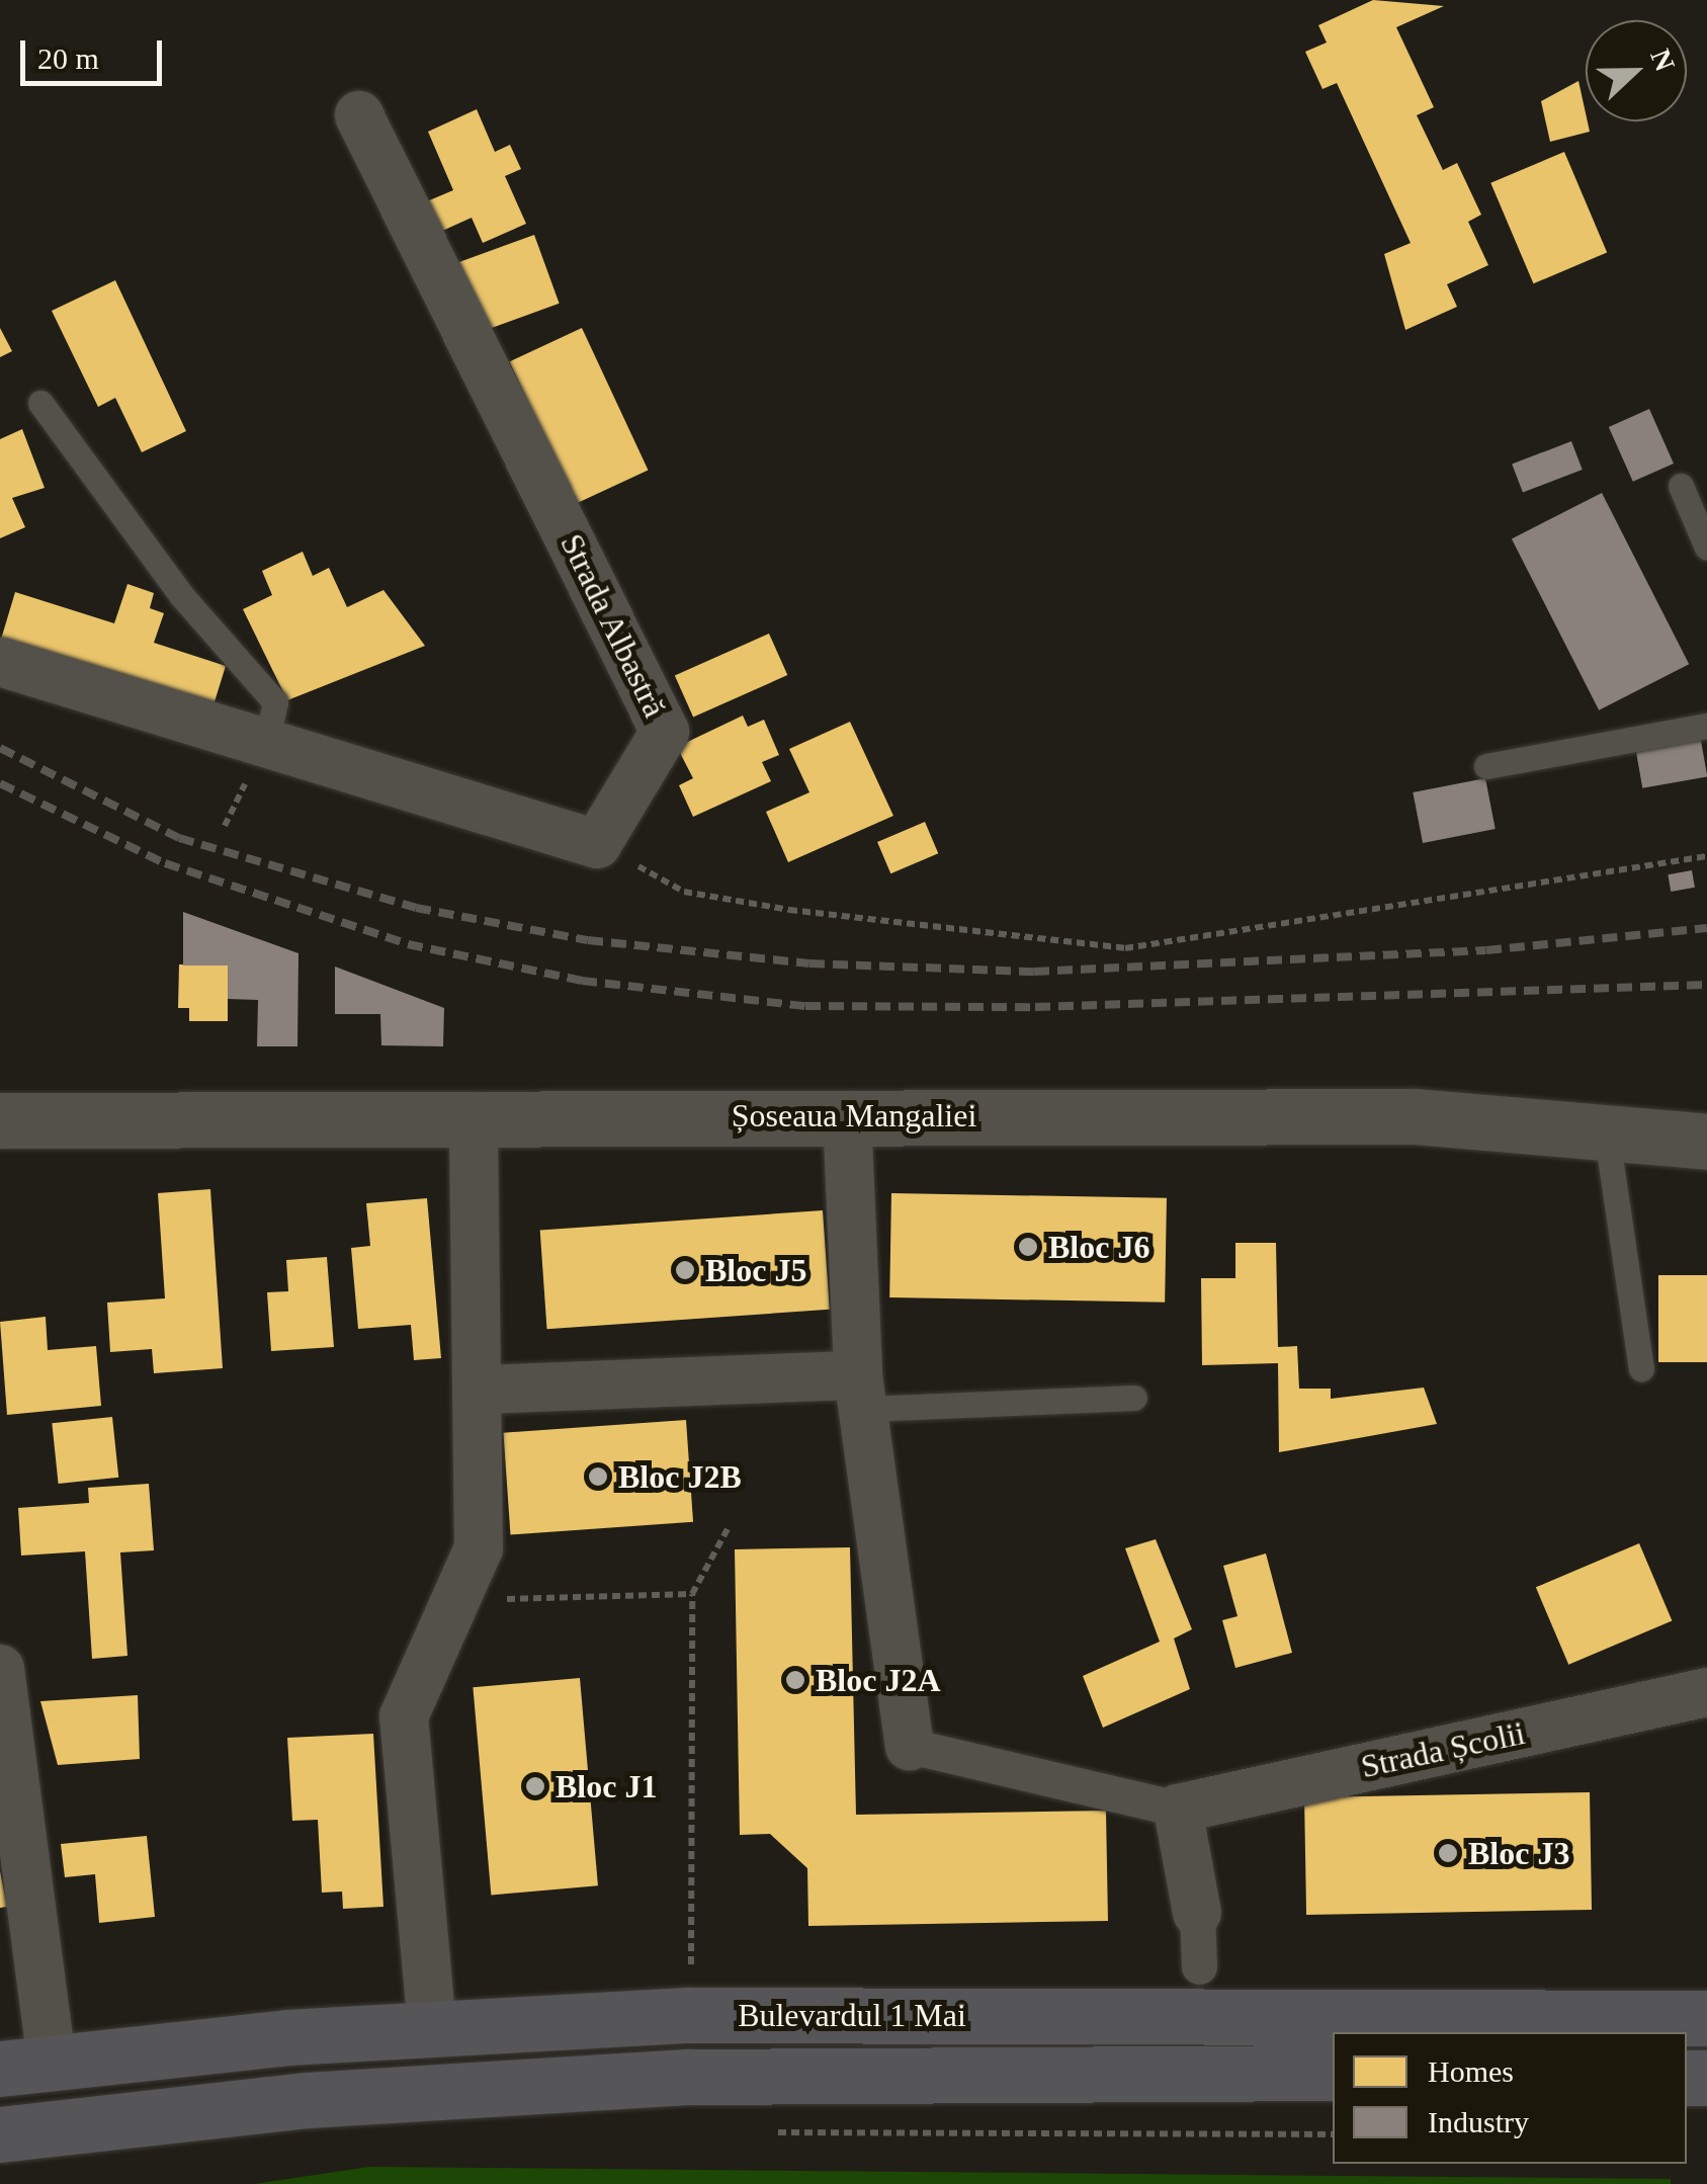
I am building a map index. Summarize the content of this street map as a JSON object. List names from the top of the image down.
{
  "streets": {
    "main road": ["Bulevardul 1 Mai"],
    "street": ["Strada Albastră", "Șoseaua Mangaliei", "Strada Școlii"]
  },
  "places": [
    "Bloc J6",
    "Bloc J5",
    "Bloc J2B",
    "Bloc J2A",
    "Bloc J1",
    "Bloc J3"
  ],
  "legend": ["Homes", "Industry"],
  "scale_bar": "20 m",
  "north": "right"
}
